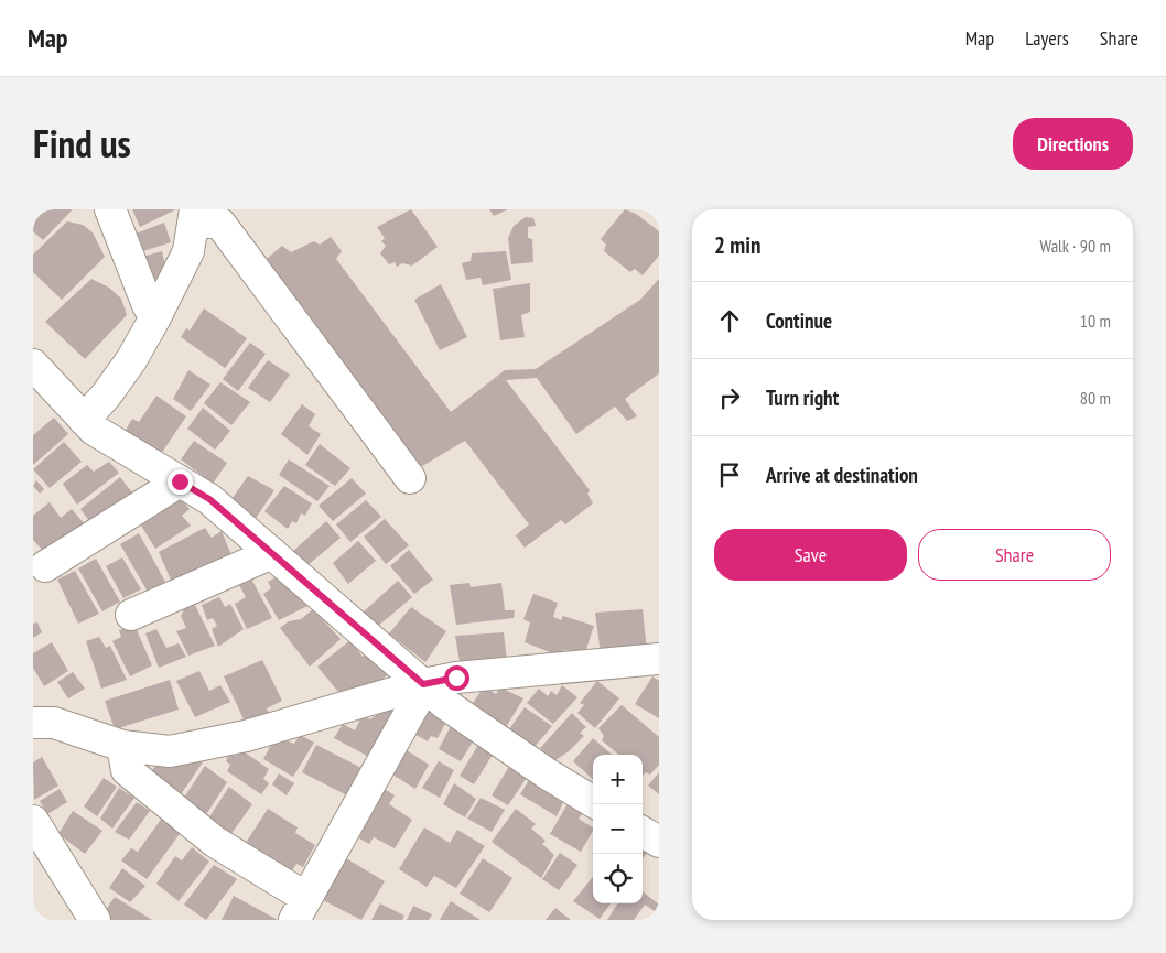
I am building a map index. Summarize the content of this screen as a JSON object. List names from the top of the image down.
{
  "page": {
    "header": "Map",
    "nav": ["Map", "Layers", "Share"],
    "title": "Find us",
    "buttons": [
      "Directions",
      ["Save", "Share"]
    ],
    "heading": ["2 min", "Walk · 90 m"],
    "list": [
      ["Continue", "10 m"],
      ["Turn right", "80 m"],
      "Arrive at destination"
    ],
    "map_buttons": ["+", "−"]
  }
}
